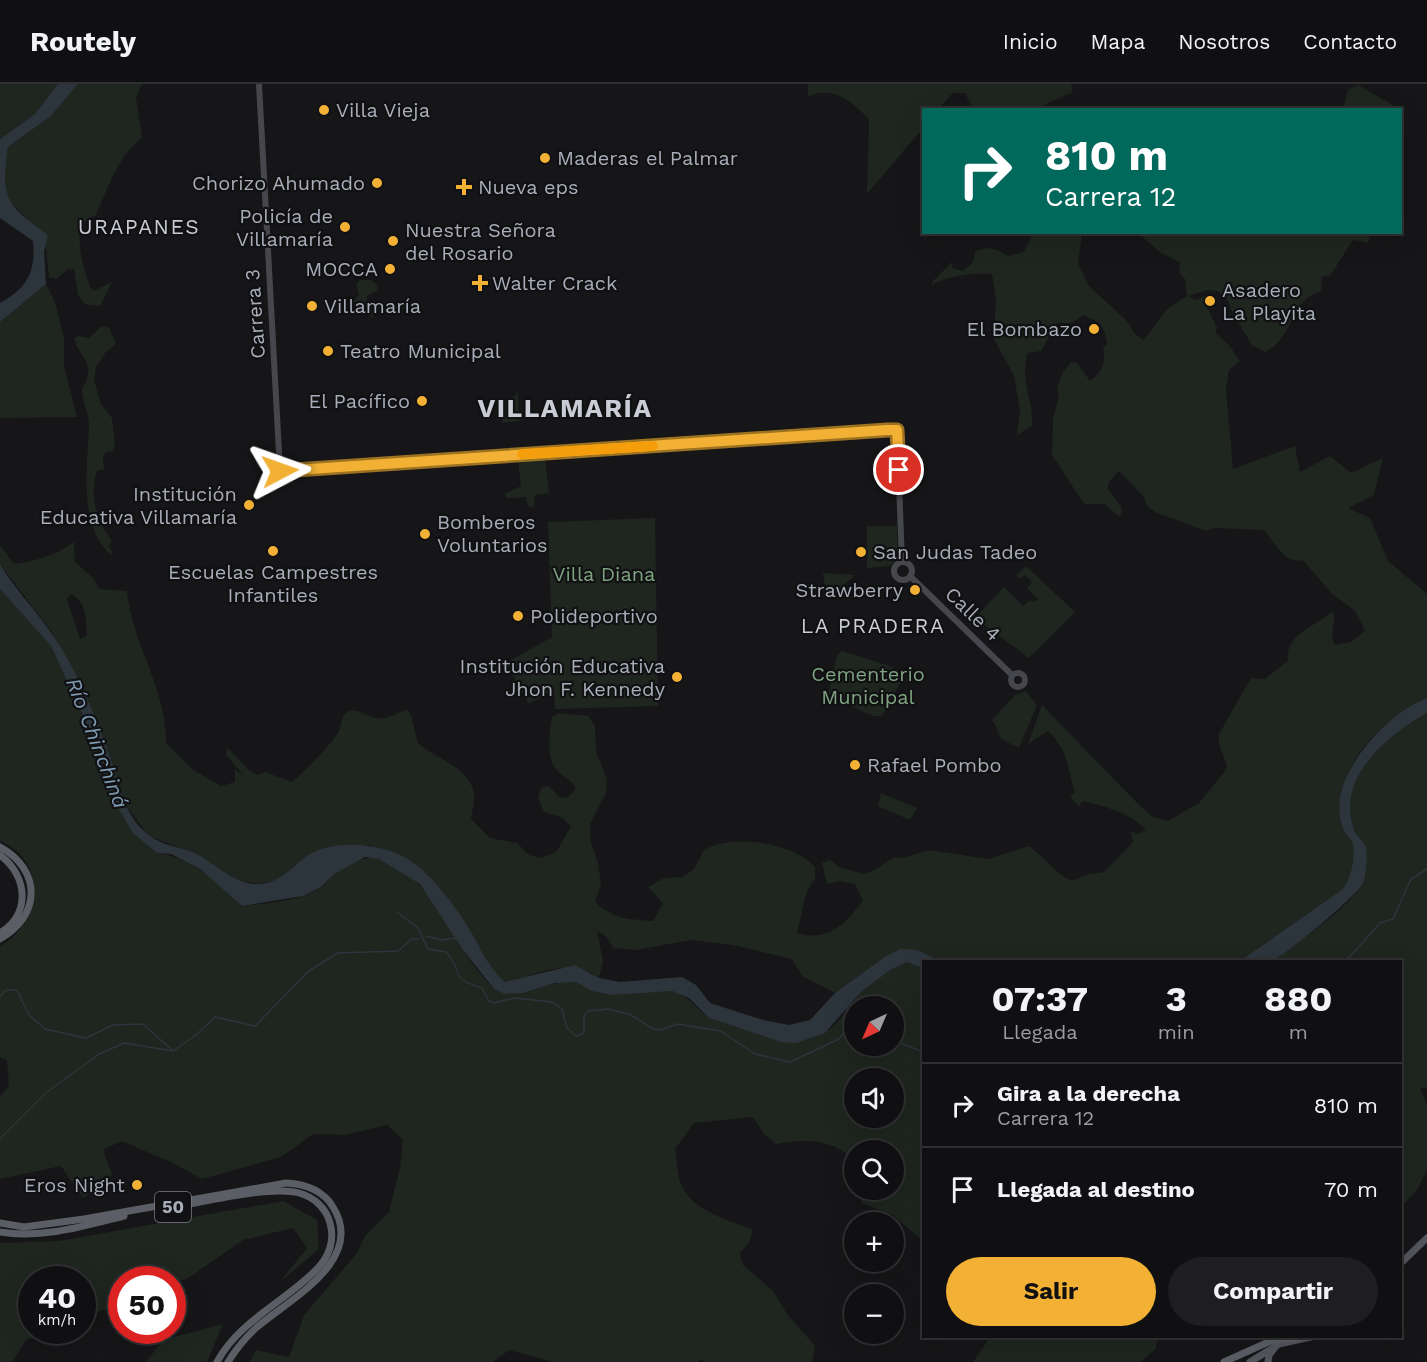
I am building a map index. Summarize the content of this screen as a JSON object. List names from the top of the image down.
{
  "streets": {
    "highway": ["50"],
    "main road": ["Carrera 3", "Calle 4"]
  },
  "crossings": [
    ["Carrera 3", "Calle 4"]
  ],
  "districts": ["URAPANES", "VILLAMARÍA", "LA PRADERA"],
  "water": ["Río Chinchiná"],
  "parks": ["Villa Diana", "Cementerio Municipal"],
  "places": {
    "other": [
      "Villa Vieja",
      "Maderas el Palmar",
      "Chorizo Ahumado",
      "Policía de Villamaría",
      "Nuestra Señora del Rosario",
      "MOCCA",
      "Asadero La Playita",
      "Villamaría",
      "El Bombazo",
      "Teatro Municipal",
      "El Pacífico",
      "Institución Educativa Villamaría",
      "Bomberos Voluntarios",
      "Escuelas Campestres Infantiles",
      "San Judas Tadeo",
      "Strawberry",
      "Polideportivo",
      "Institución Educativa Jhon F. Kennedy",
      "Rafael Pombo",
      "Eros Night"
    ],
    "health": ["Nueva eps", "Walter Crack"]
  },
  "north": "bottom left",
  "page": {
    "header": "Routely",
    "nav": [
      "Inicio",
      "Mapa",
      "Nosotros",
      "Contacto"
    ],
    "turn": ["810 m", "Carrera 12"],
    "eta": [
      "07:37",
      "Llegada",
      "3",
      "min",
      "880",
      "m"
    ],
    "map_buttons": ["+", "−"],
    "list": [
      {
        "name": "Gira a la derecha",
        "note": "Carrera 12",
        "value": "810 m"
      },
      {
        "name": "Llegada al destino",
        "value": "70 m"
      }
    ],
    "buttons": ["Salir", "Compartir"],
    "speed": "40 km/h",
    "limit": "50"
  }
}
